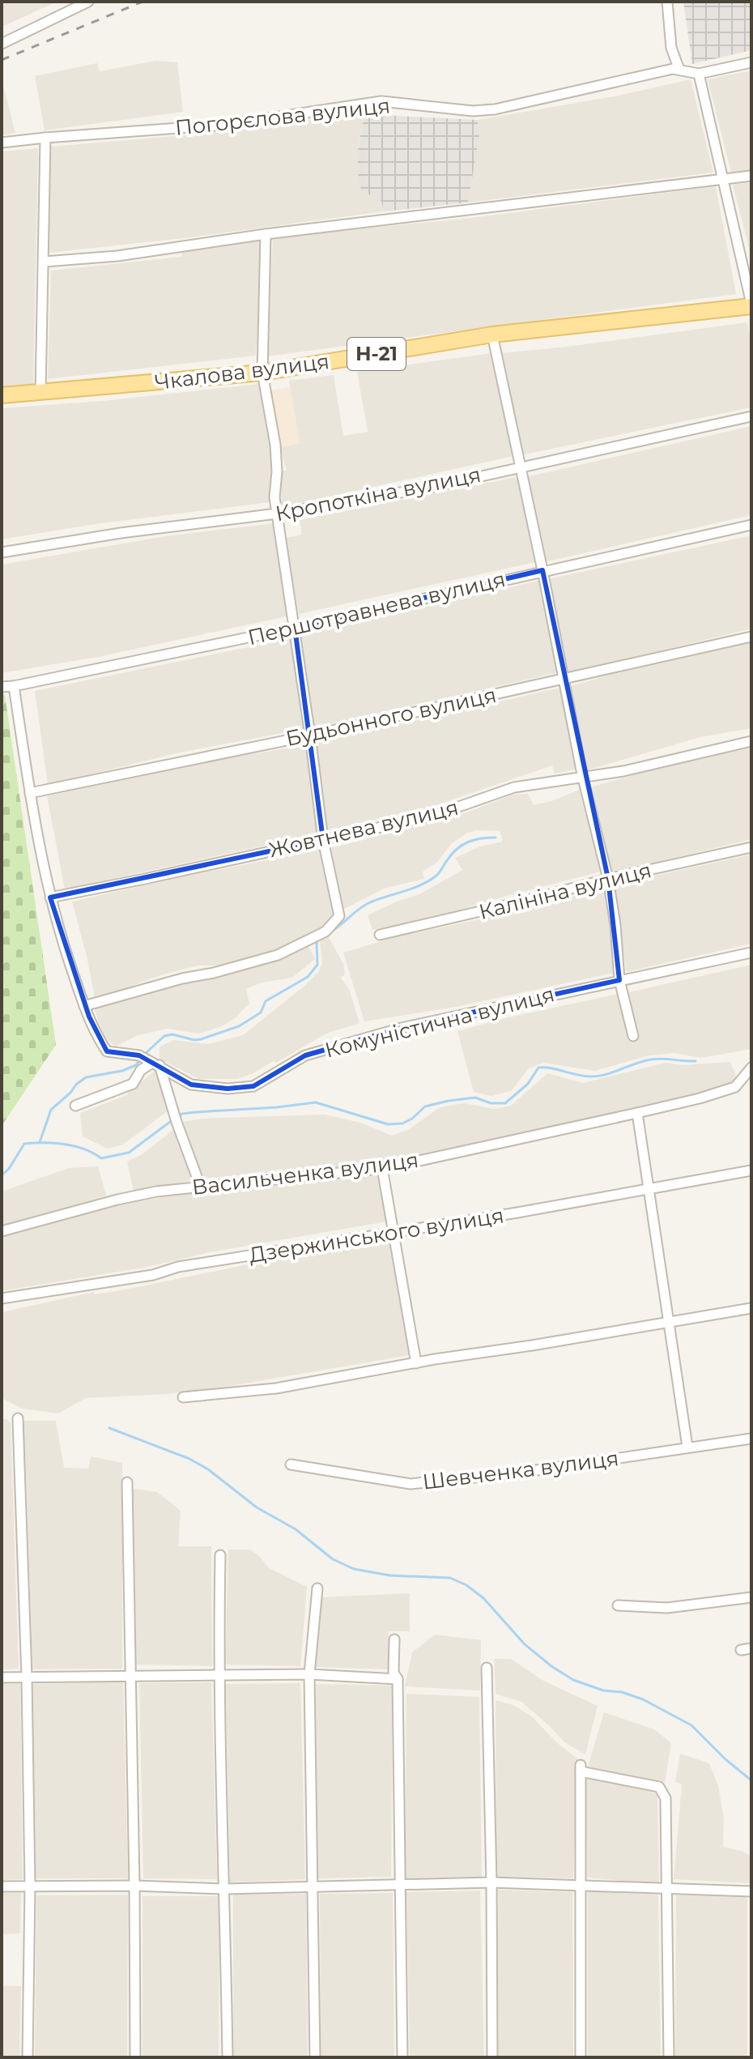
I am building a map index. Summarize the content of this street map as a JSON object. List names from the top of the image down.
{
  "streets": {
    "main road": ["Н-21", "Чкалова вулиця"],
    "street": [
      "Погорєлова вулиця",
      "Кропоткіна вулиця",
      "Першотравнева вулиця",
      "Будьонного вулиця",
      "Жовтнева вулиця",
      "Калініна вулиця",
      "Комуністична вулиця",
      "Васильченка вулиця",
      "Дзержинського вулиця",
      "Шевченка вулиця"
    ]
  }
}
